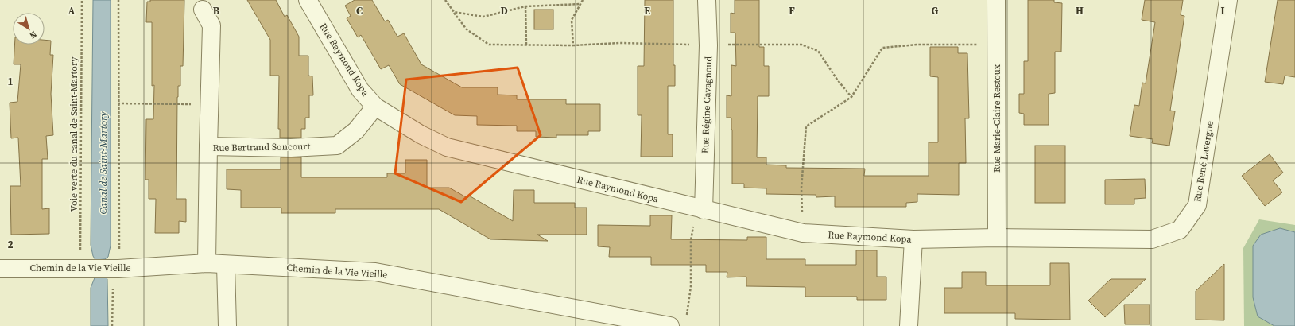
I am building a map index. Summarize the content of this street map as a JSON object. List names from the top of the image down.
{
  "streets": {
    "street": [
      "Rue Raymond Kopa",
      "Rue Régine Cavagnoud",
      "Rue Marie-Claire Restoux",
      "Rue Bertrand Soncourt",
      "Rue René Lavergne",
      "Chemin de la Vie Vieille"
    ],
    "path": ["Voie verte du canal de Saint-Martory"]
  },
  "crossings": [
    ["Rue Raymond Kopa", "Rue Régine Cavagnoud"],
    ["Rue Raymond Kopa", "Rue Marie-Claire Restoux"],
    ["Rue Raymond Kopa", "Rue Bertrand Soncourt"],
    ["Rue Raymond Kopa", "Rue René Lavergne"],
    ["Rue Marie-Claire Restoux", "Rue René Lavergne"],
    ["Voie verte du canal de Saint-Martory", "Chemin de la Vie Vieille"],
    ["Rue Bertrand Soncourt", "Chemin de la Vie Vieille"]
  ],
  "water": ["Canal de Saint-Martory"],
  "north": "bottom right",
  "grid": {
    "columns": [
      "A",
      "B",
      "C",
      "D",
      "E",
      "F",
      "G",
      "H",
      "I"
    ],
    "rows": ["1", "2"]
  }
}
